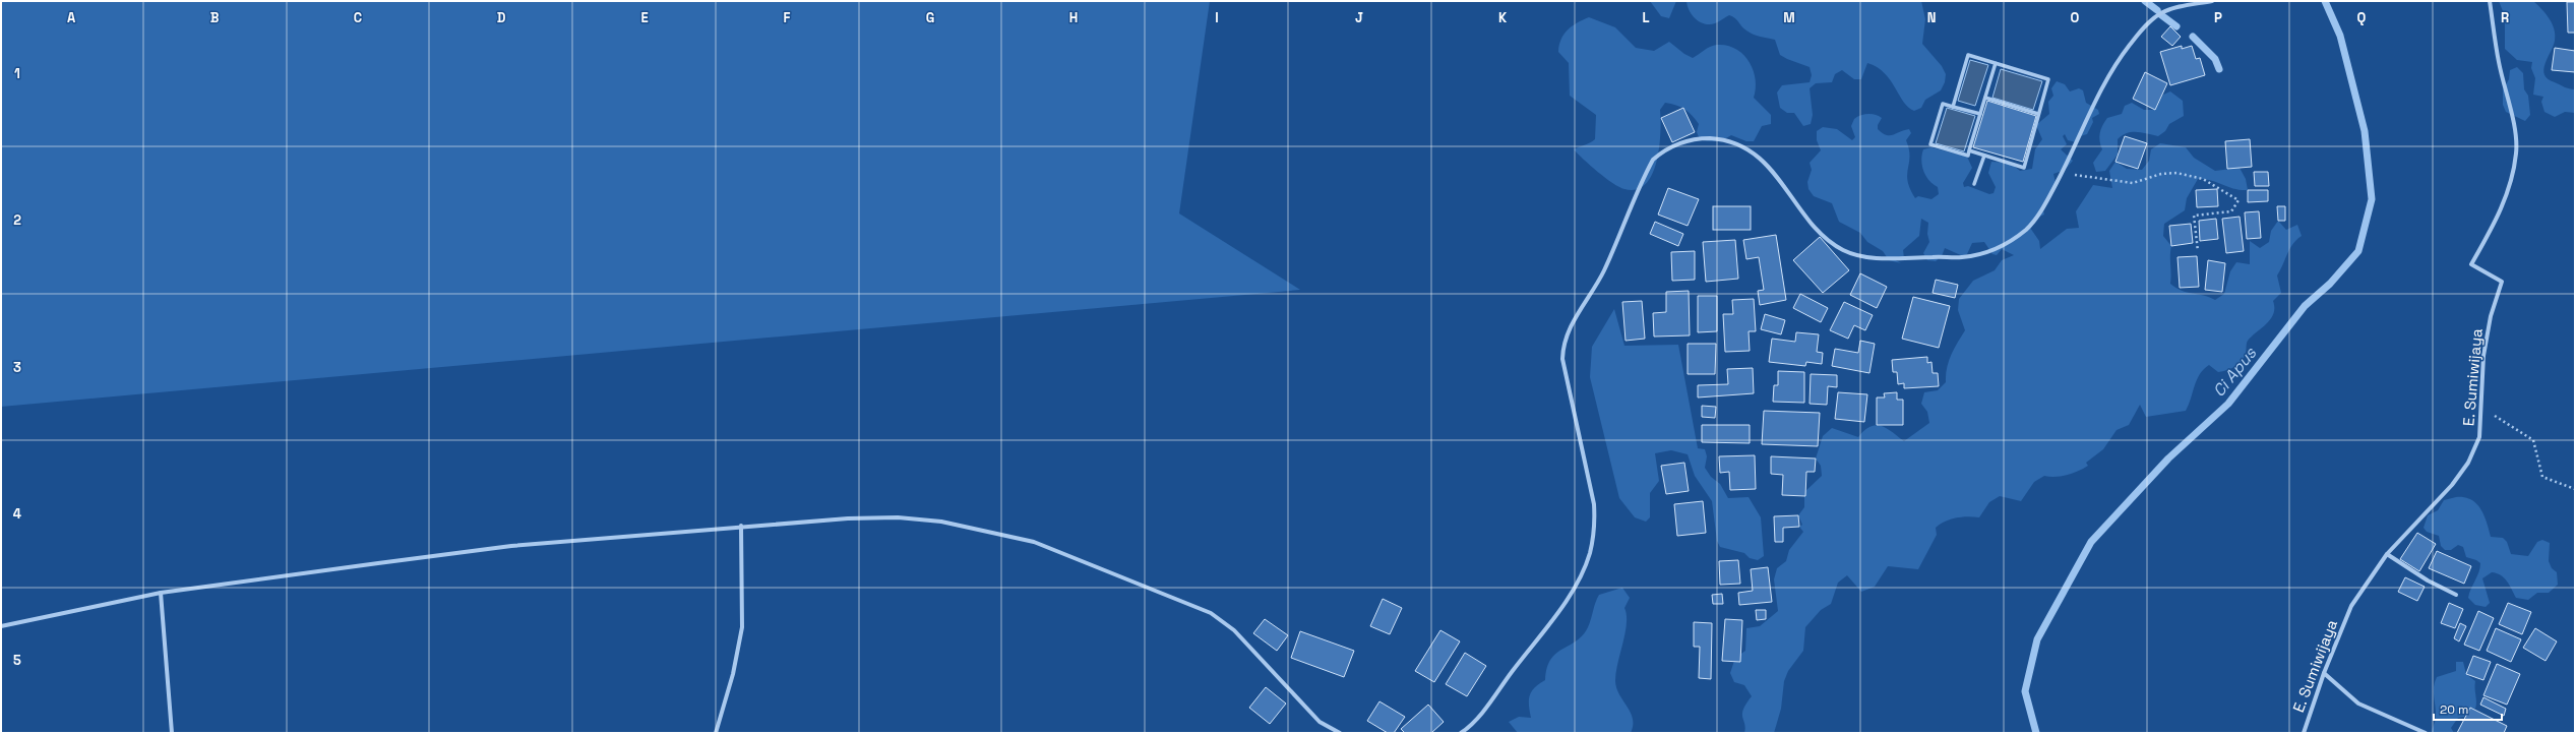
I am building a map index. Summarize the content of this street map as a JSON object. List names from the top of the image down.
{
  "streets": {
    "street": ["E. Sumiwijaya"]
  },
  "water": ["Ci Apus"],
  "scale_bar": "20 m",
  "grid": {
    "columns": [
      "A",
      "B",
      "C",
      "D",
      "E",
      "F",
      "G",
      "H",
      "I",
      "J",
      "K",
      "L",
      "M",
      "N",
      "O",
      "P",
      "Q",
      "R"
    ],
    "rows": [
      "1",
      "2",
      "3",
      "4",
      "5"
    ]
  }
}
